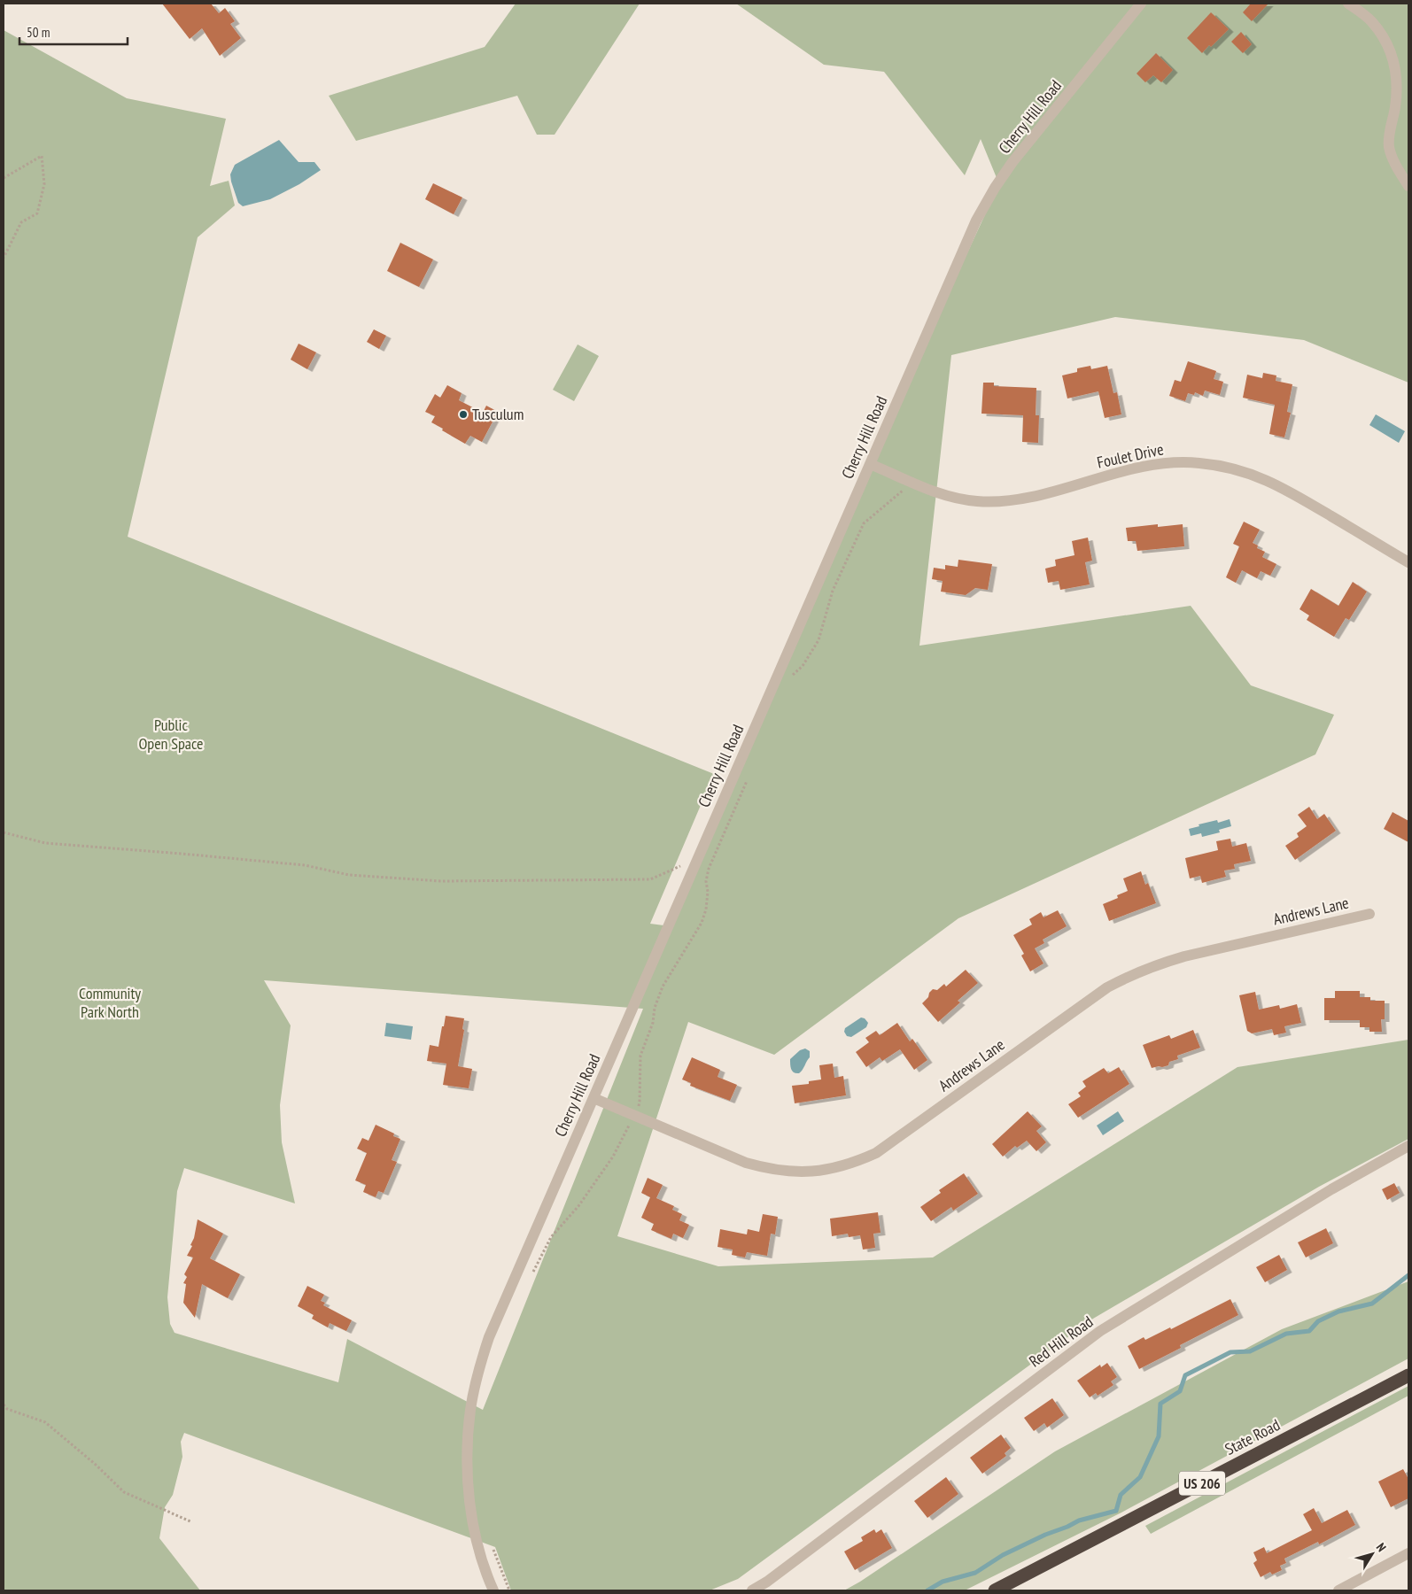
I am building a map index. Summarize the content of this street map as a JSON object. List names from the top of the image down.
{
  "streets": {
    "highway": ["State Road", "US 206"],
    "street": [
      "Cherry Hill Road",
      "Foulet Drive",
      "Andrews Lane",
      "Red Hill Road"
    ]
  },
  "crossings": [
    ["Cherry Hill Road", "Foulet Drive"],
    ["Cherry Hill Road", "Andrews Lane"]
  ],
  "parks": ["Public Open Space", "Community Park North"],
  "places": ["Tusculum"],
  "scale_bar": "50 m",
  "north": "top right"
}
